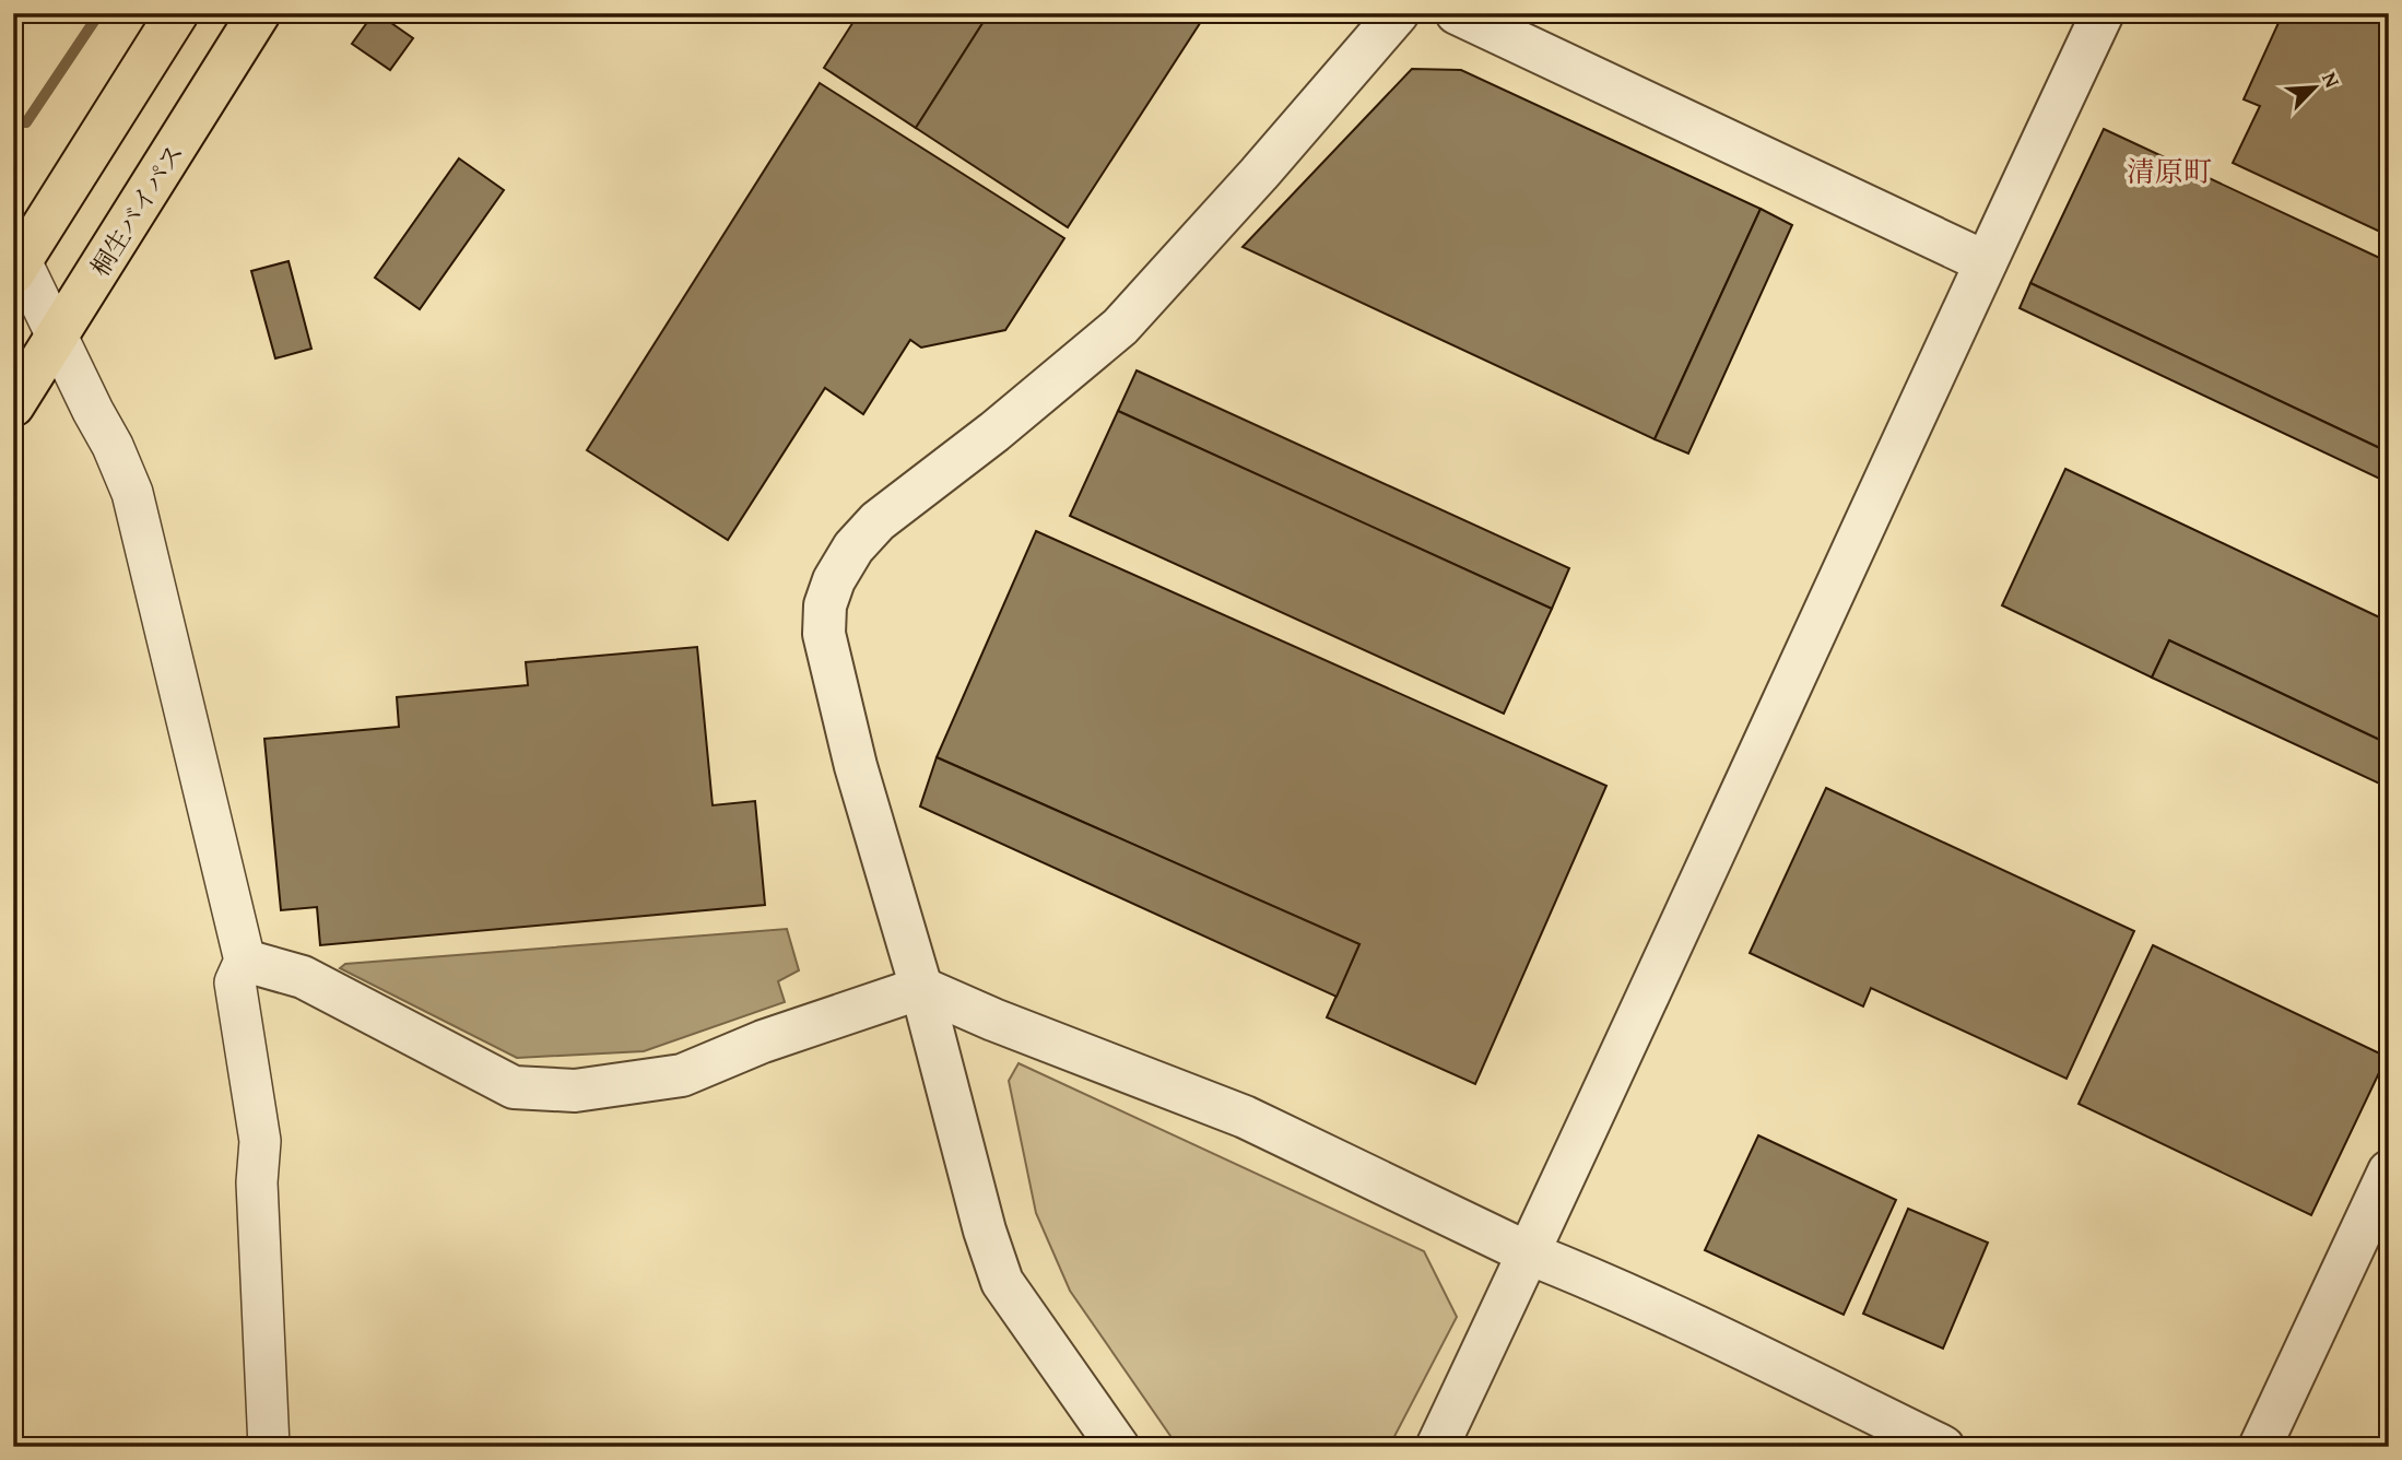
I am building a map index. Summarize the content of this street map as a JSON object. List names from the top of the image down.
{
  "streets": {
    "highway": ["桐生バイパス"]
  },
  "districts": ["清原町"],
  "north": "top right"
}
